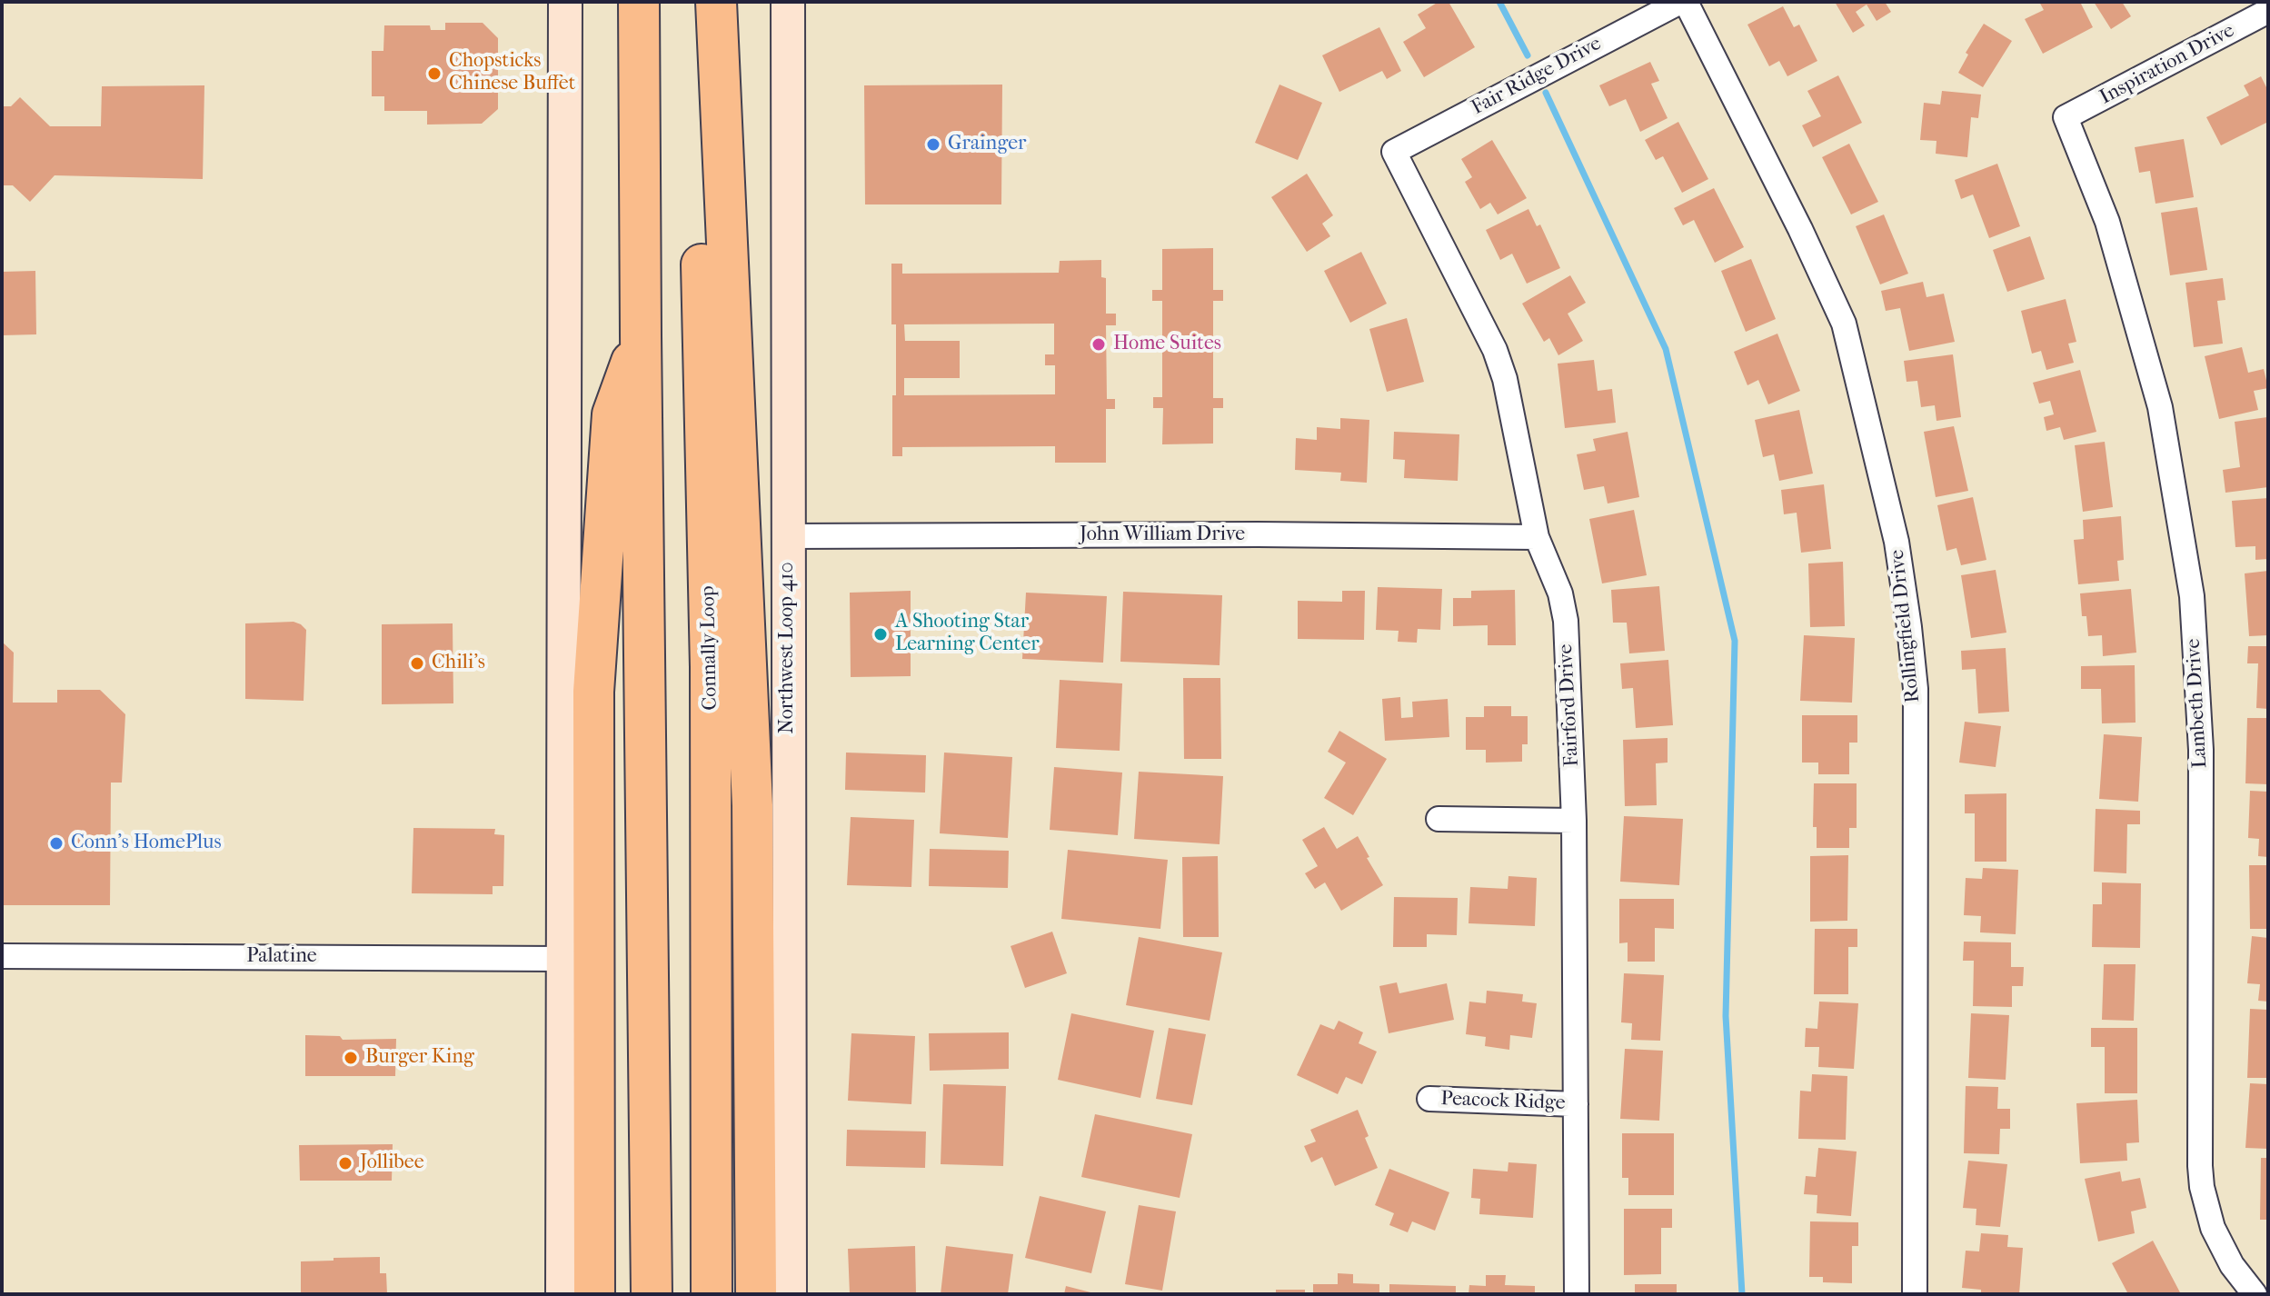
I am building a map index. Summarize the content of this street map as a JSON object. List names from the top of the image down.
{
  "streets": {
    "highway": ["Connally Loop"],
    "main road": ["Northwest Loop 410"],
    "street": [
      "Inspiration Drive",
      "Fair Ridge Drive",
      "John William Drive",
      "Rollingfield Drive",
      "Lambeth Drive",
      "Fairford Drive",
      "Palatine",
      "Peacock Ridge"
    ]
  },
  "crossings": [
    ["Inspiration Drive", "Lambeth Drive"],
    ["Fair Ridge Drive", "Fairford Drive"],
    ["John William Drive", "Northwest Loop 410"],
    ["John William Drive", "Fairford Drive"],
    ["Fairford Drive", "Peacock Ridge"]
  ],
  "places": [
    "Chopsticks Chinese Buffet",
    "Grainger",
    "Home Suites",
    "A Shooting Star Learning Center",
    "Chili's",
    "Conn's HomePlus",
    "Burger King",
    "Jollibee"
  ]
}
